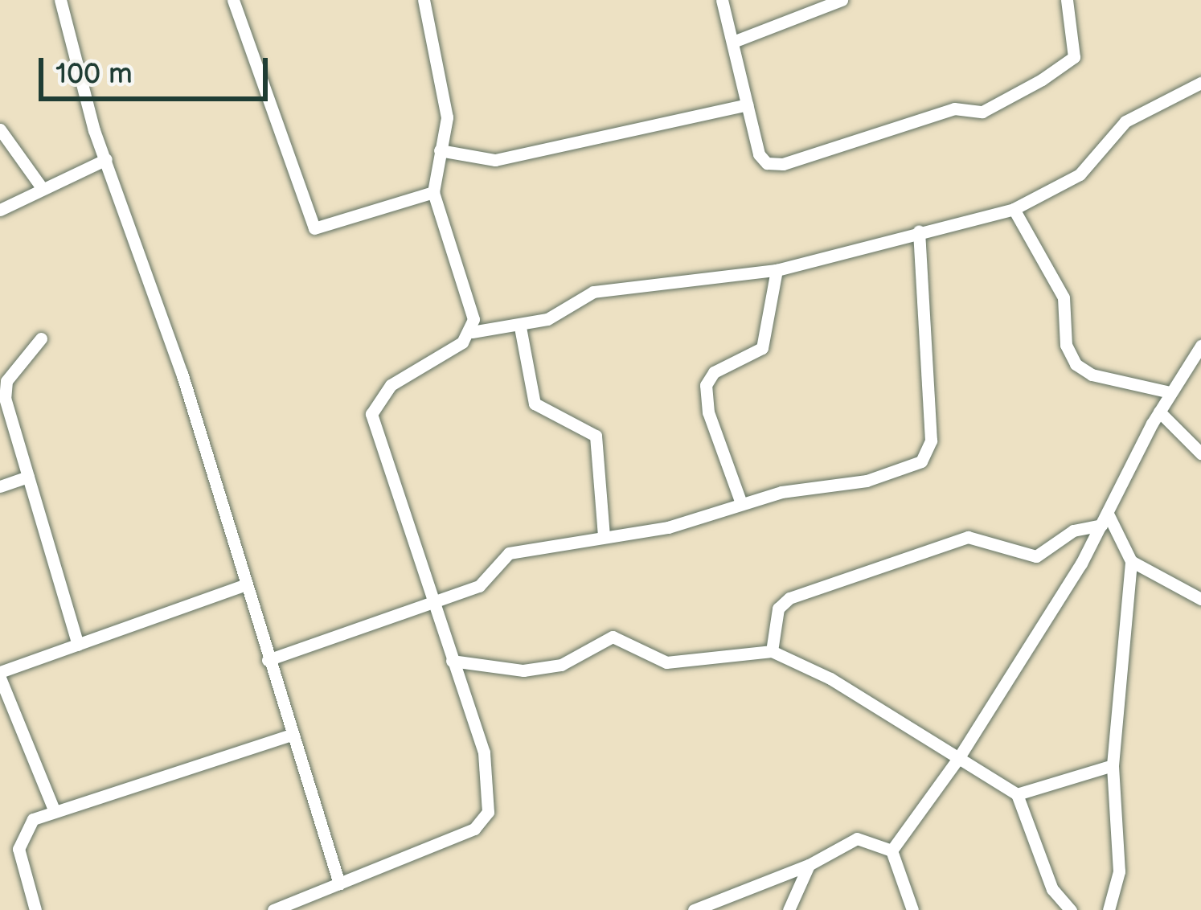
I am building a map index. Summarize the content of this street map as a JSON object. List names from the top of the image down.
{
  "scale_bar": "100 m"
}
